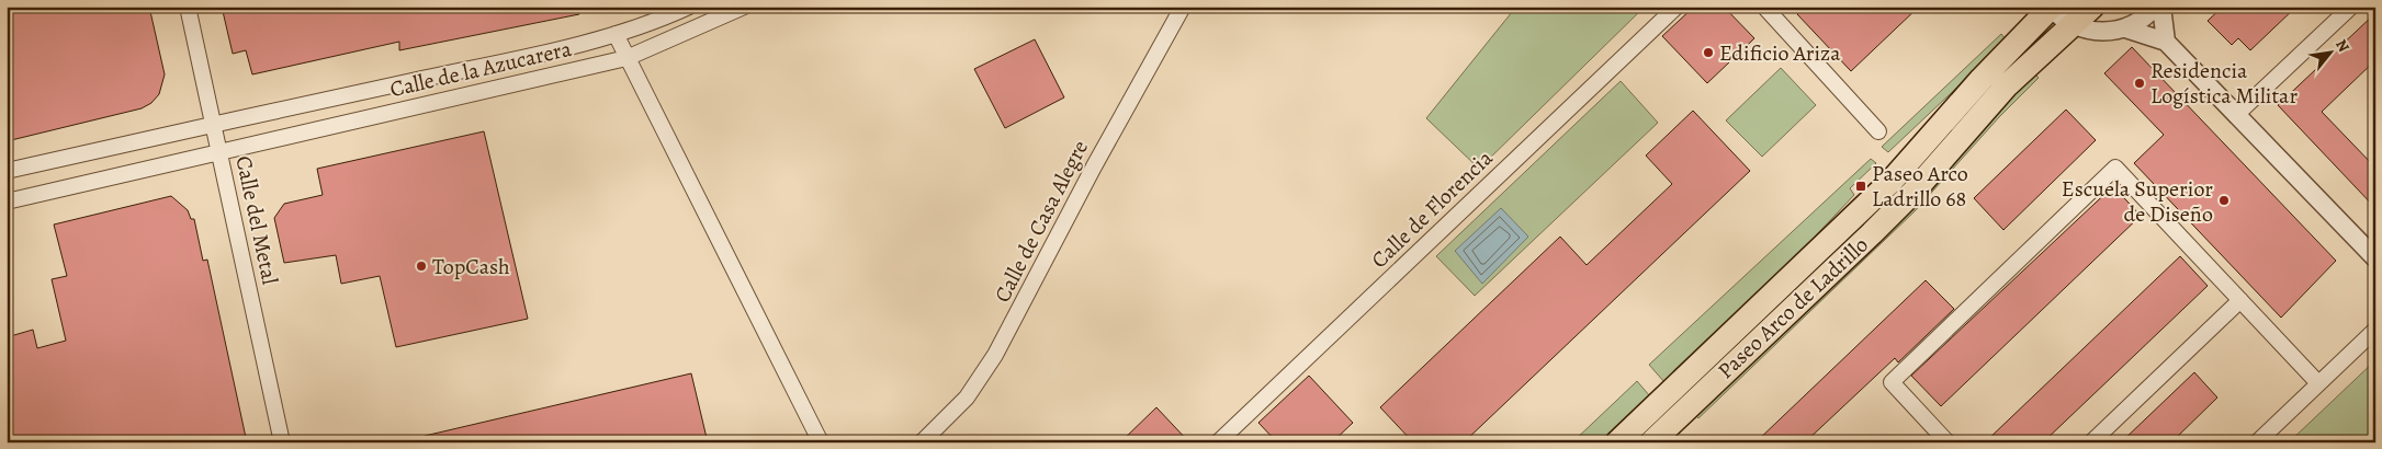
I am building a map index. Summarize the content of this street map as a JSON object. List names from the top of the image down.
{
  "streets": {
    "main road": ["Paseo Arco de Ladrillo"],
    "street": [
      "Calle de la Azucarera",
      "Calle de Florencia",
      "Calle del Metal",
      "Calle de Casa Alegre"
    ]
  },
  "crossings": [
    ["Calle de la Azucarera", "Calle del Metal"]
  ],
  "places": {
    "other": [
      "Edificio Ariza",
      "Residencia Logística Militar",
      "Escuela Superior de Diseño",
      "TopCash"
    ],
    "transit": ["Paseo Arco Ladrillo 68"]
  },
  "north": "top right"
}
